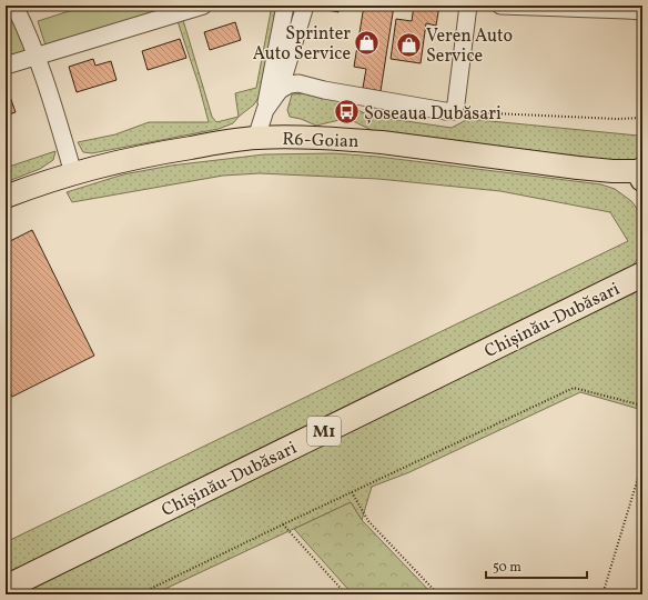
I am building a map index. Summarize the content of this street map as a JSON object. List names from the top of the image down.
{
  "streets": {
    "highway": ["Chișinău-Dubăsari", "M1"],
    "main road": ["R6-Goian"]
  },
  "places": {
    "shop": ["Sprinter Auto Service", "Veren Auto Service"],
    "bus stop": ["Șoseaua Dubăsari"]
  },
  "scale_bar": "50 m"
}
